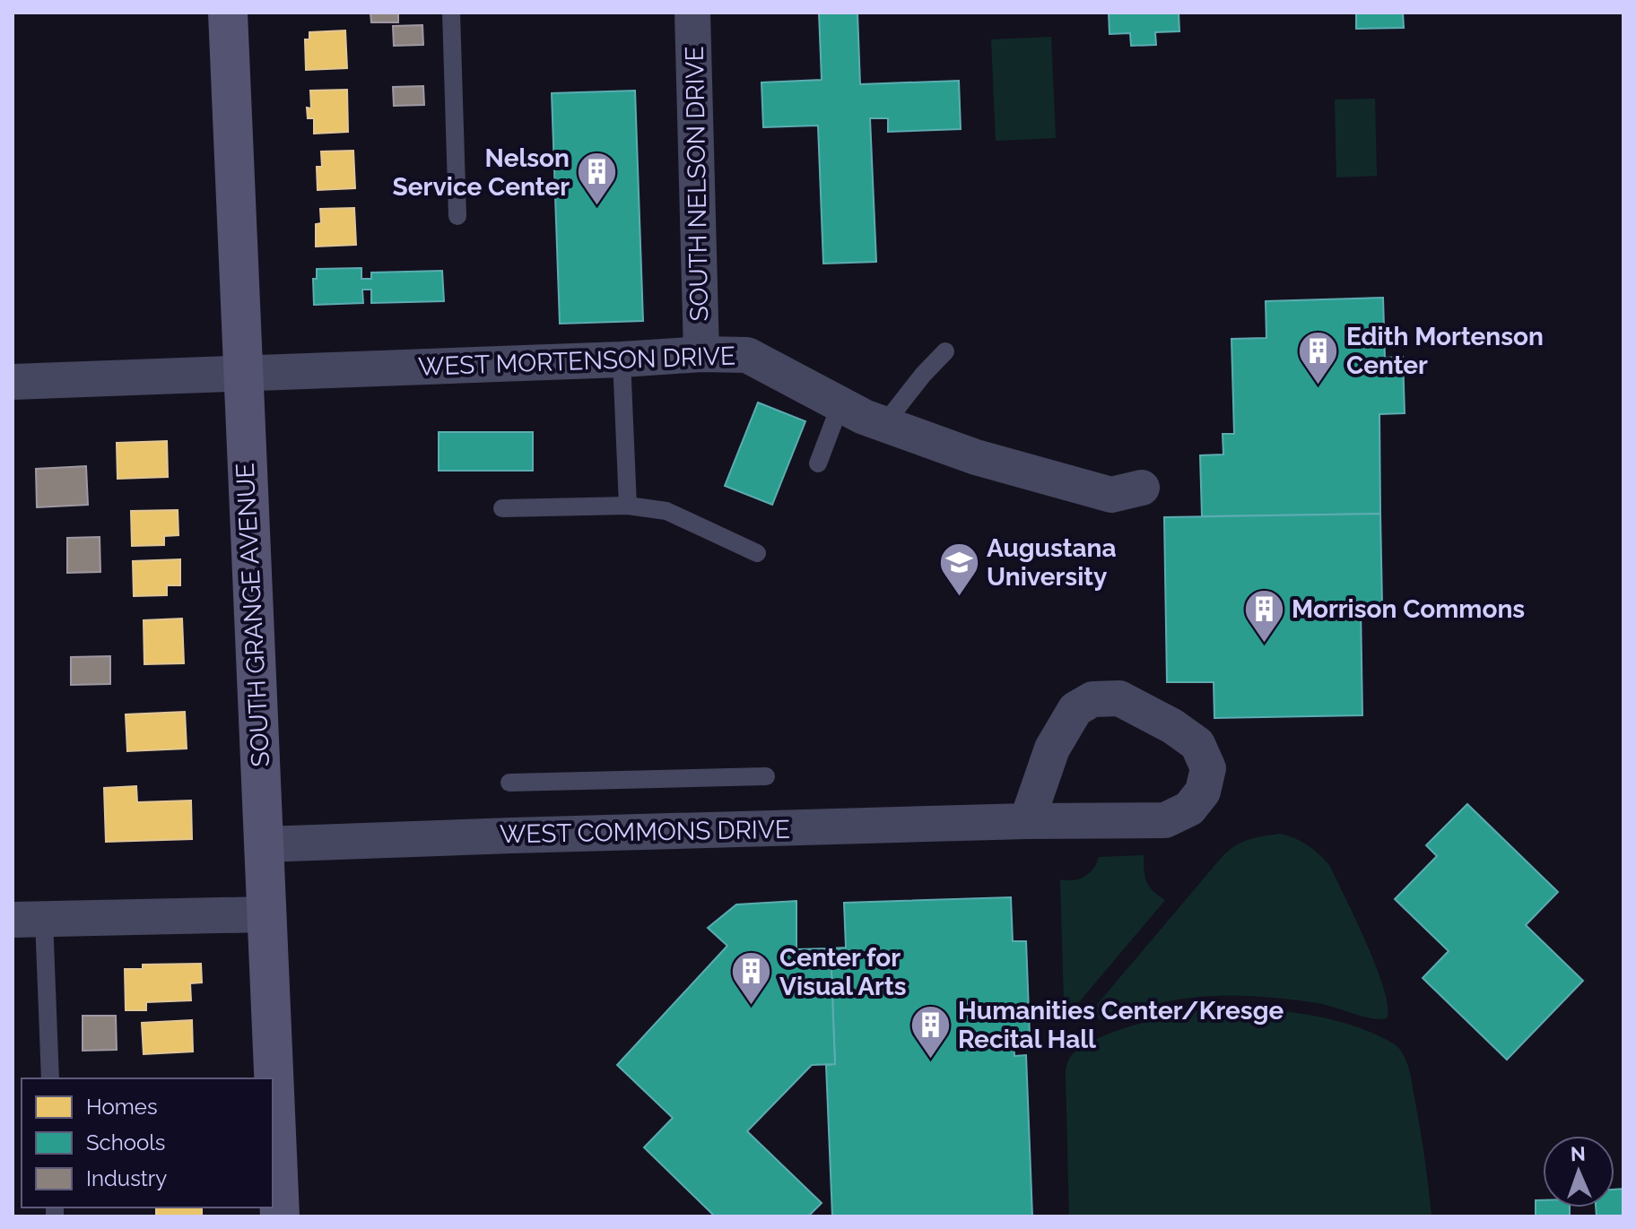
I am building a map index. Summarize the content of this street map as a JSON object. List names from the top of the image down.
{
  "streets": {
    "street": [
      "SOUTH NELSON DRIVE",
      "WEST MORTENSON DRIVE",
      "SOUTH GRANGE AVENUE",
      "WEST COMMONS DRIVE"
    ]
  },
  "crossings": [
    ["SOUTH NELSON DRIVE", "WEST MORTENSON DRIVE"],
    ["WEST MORTENSON DRIVE", "SOUTH GRANGE AVENUE"],
    ["SOUTH GRANGE AVENUE", "WEST COMMONS DRIVE"]
  ],
  "places": {
    "building": [
      "Nelson Service Center",
      "Edith Mortenson Center",
      "Morrison Commons",
      "Center for Visual Arts",
      "Humanities Center/Kresge Recital Hall"
    ],
    "school or university": ["Augustana University"]
  },
  "legend": ["Homes", "Schools", "Industry"],
  "north": "top"
}
